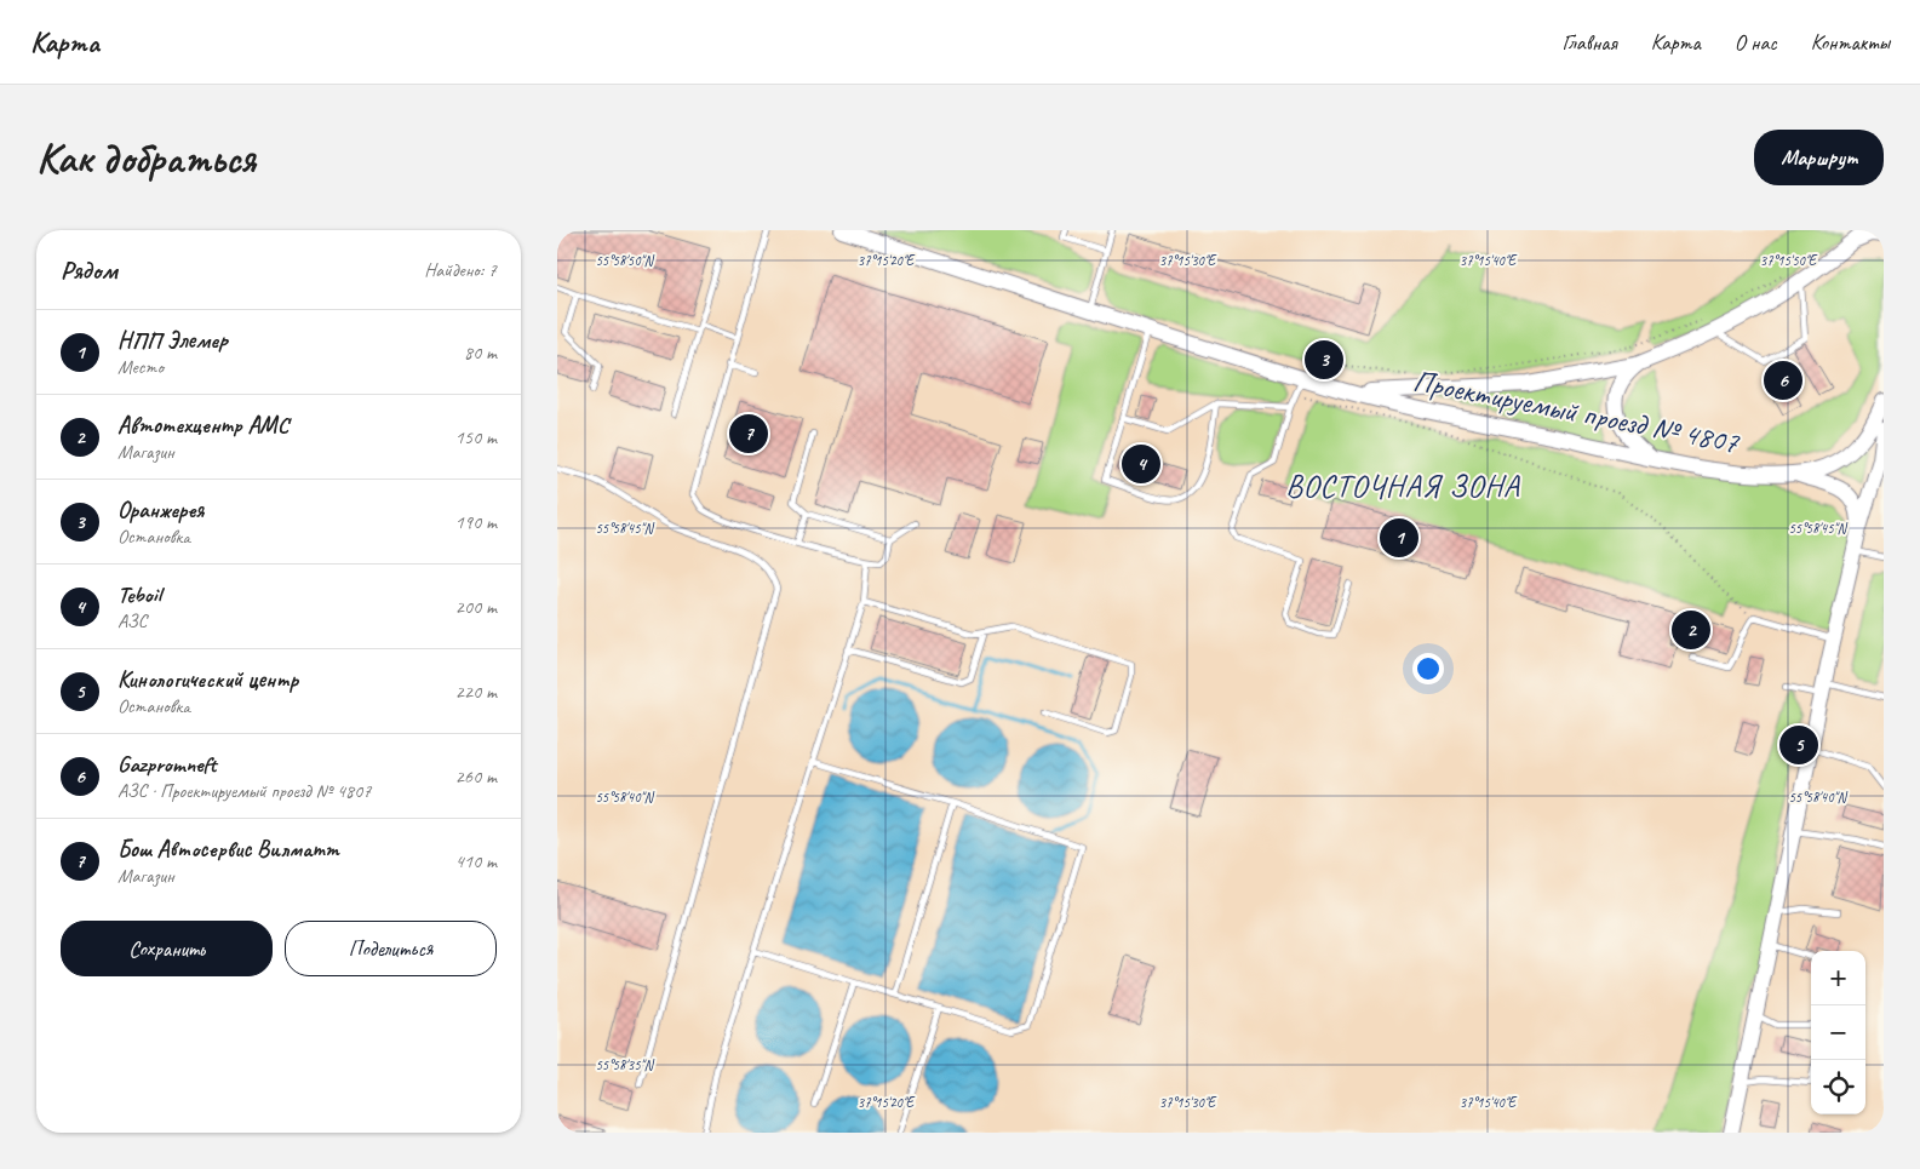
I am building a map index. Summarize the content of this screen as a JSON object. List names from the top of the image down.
{
  "streets": {
    "main road": ["Проектируемый проезд № 4807"]
  },
  "districts": ["ВОСТОЧНАЯ ЗОНА"],
  "page": {
    "header": "Карта",
    "nav": [
      "Главная",
      "Карта",
      "О нас",
      "Контакты"
    ],
    "buttons": [
      "Маршрут",
      ["Сохранить", "Поделиться"]
    ],
    "title": "Как добраться",
    "heading": ["Рядом", "Найдено: 7"],
    "list": [
      {
        "mark": "1",
        "name": "НПП Элемер",
        "note": "Место",
        "value": "80 m"
      },
      {
        "mark": "2",
        "name": "Автотехцентр АМС",
        "note": "Магазин",
        "value": "150 m"
      },
      {
        "mark": "3",
        "name": "Оранжерея",
        "note": "Остановка",
        "value": "190 m"
      },
      {
        "mark": "4",
        "name": "Teboil",
        "note": "АЗС",
        "value": "200 m"
      },
      {
        "mark": "5",
        "name": "Кинологический центр",
        "note": "Остановка",
        "value": "220 m"
      },
      {
        "mark": "6",
        "name": "Gazpromneft",
        "note": "АЗС · Проектируемый проезд № 4807",
        "value": "260 m"
      },
      {
        "mark": "7",
        "name": "Бош Автосервис Вилматт",
        "note": "Магазин",
        "value": "410 m"
      }
    ],
    "pins": [
      "3",
      "6",
      "7",
      "4",
      "1",
      "2",
      "5"
    ],
    "map_buttons": ["+", "−"]
  },
  "coordinates": [
    "55°58'50\"N",
    "37°15'20\"E",
    "37°15'30\"E",
    "37°15'40\"E",
    "37°15'50\"E",
    "55°58'45\"N",
    "55°58'40\"N",
    "55°58'35\"N"
  ]
}
